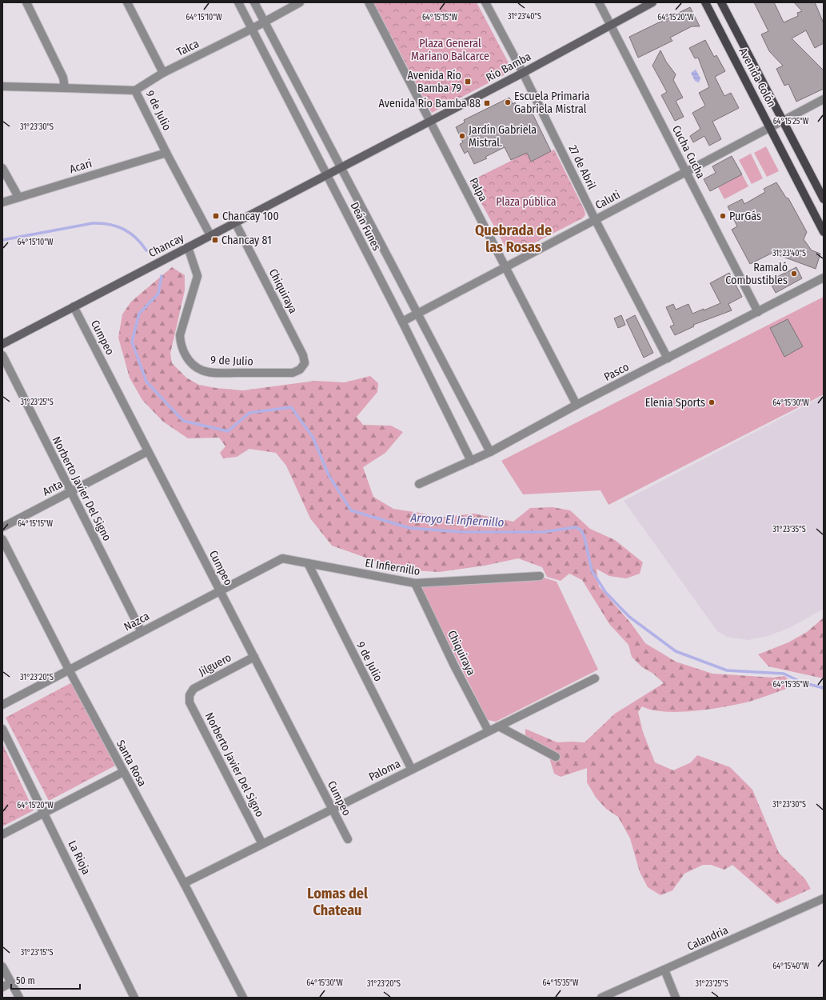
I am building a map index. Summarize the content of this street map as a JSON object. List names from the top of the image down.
{
  "streets": {
    "main road": ["Rio Bamba", "Avenida Colón", "Chancay"],
    "street": [
      "Talca",
      "9 de Julio",
      "Cucha Cucha",
      "Acari",
      "27 de Abril",
      "Palpa",
      "Caluti",
      "Deán Funes",
      "Chiquiraya",
      "Cumpeo",
      "Pasco",
      "Anta",
      "Norberto Javier Del Signo",
      "El Infiernillo",
      "Nazca",
      "Jilguero",
      "Santa Rosa",
      "Paloma",
      "La Rioja",
      "Calandria"
    ]
  },
  "crossings": [
    ["Talca", "9 de Julio"],
    ["Talca", "Deán Funes"],
    ["Rio Bamba", "Cucha Cucha"],
    ["Rio Bamba", "27 de Abril"],
    ["Rio Bamba", "Palpa"],
    ["Rio Bamba", "Deán Funes"],
    ["Rio Bamba", "Chancay"],
    ["Avenida Colón", "Caluti"],
    ["9 de Julio", "Acari"],
    ["9 de Julio", "Chancay"],
    ["9 de Julio", "Chiquiraya"],
    ["9 de Julio", "El Infiernillo"],
    ["9 de Julio", "Paloma"],
    ["Cucha Cucha", "Caluti"],
    ["Cucha Cucha", "Pasco"],
    ["27 de Abril", "Caluti"],
    ["27 de Abril", "Pasco"],
    ["Palpa", "Caluti"],
    ["Palpa", "Pasco"],
    ["Caluti", "Deán Funes"],
    ["Deán Funes", "Chancay"],
    ["Deán Funes", "Pasco"],
    ["Chancay", "Chiquiraya"],
    ["Chancay", "Cumpeo"],
    ["Chiquiraya", "El Infiernillo"],
    ["Chiquiraya", "Paloma"],
    ["Cumpeo", "Anta"],
    ["Cumpeo", "Nazca"],
    ["Cumpeo", "Jilguero"],
    ["Cumpeo", "Paloma"],
    ["Anta", "Norberto Javier Del Signo"],
    ["Norberto Javier Del Signo", "Nazca"],
    ["Norberto Javier Del Signo", "Jilguero"],
    ["Norberto Javier Del Signo", "Paloma"],
    ["El Infiernillo", "Nazca"],
    ["Nazca", "Santa Rosa"],
    ["Santa Rosa", "Paloma"]
  ],
  "districts": ["Quebrada de las Rosas", "Lomas del Chateau"],
  "water": ["Arroyo El Infiernillo"],
  "parks": ["Plaza General Mariano Balcarce", "Plaza pública"],
  "places": {
    "transit": [
      "Avenida Río Bamba 79",
      "Avenida Río Bamba 88",
      "Chancay 100",
      "Chancay 81"
    ],
    "other": [
      "Escuela Primaria Gabriela Mistral",
      "Jardín Gabriela Mistral.",
      "PurGás",
      "Ramaló Combustibles",
      "Elenia Sports"
    ]
  },
  "scale_bar": "50 m",
  "coordinates": [
    "31°23'40\"S",
    "64°15'10\"W",
    "64°15'15\"W",
    "64°15'20\"W",
    "64°15'25\"W",
    "31°23'30\"S",
    "31°23'25\"S",
    "64°15'30\"W",
    "31°23'35\"S",
    "31°23'20\"S",
    "64°15'35\"W",
    "31°23'15\"S",
    "64°15'40\"W"
  ]
}
